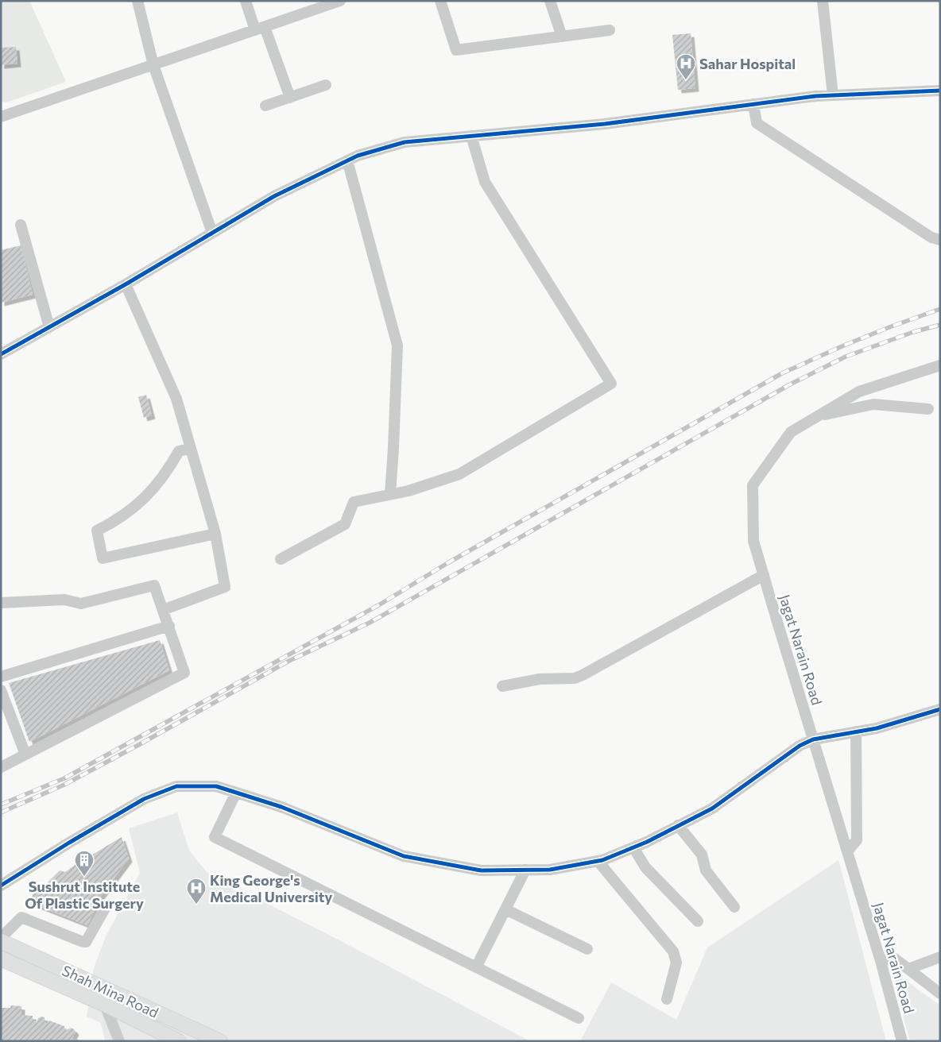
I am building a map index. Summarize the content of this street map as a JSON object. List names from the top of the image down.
{
  "streets": {
    "main road": ["Shah Mina Road"],
    "street": ["Jagat Narain Road"]
  },
  "places": {
    "hospital": ["Sahar Hospital", "King George's Medical University"],
    "building": ["Sushrut Institute Of Plastic Surgery"]
  }
}
